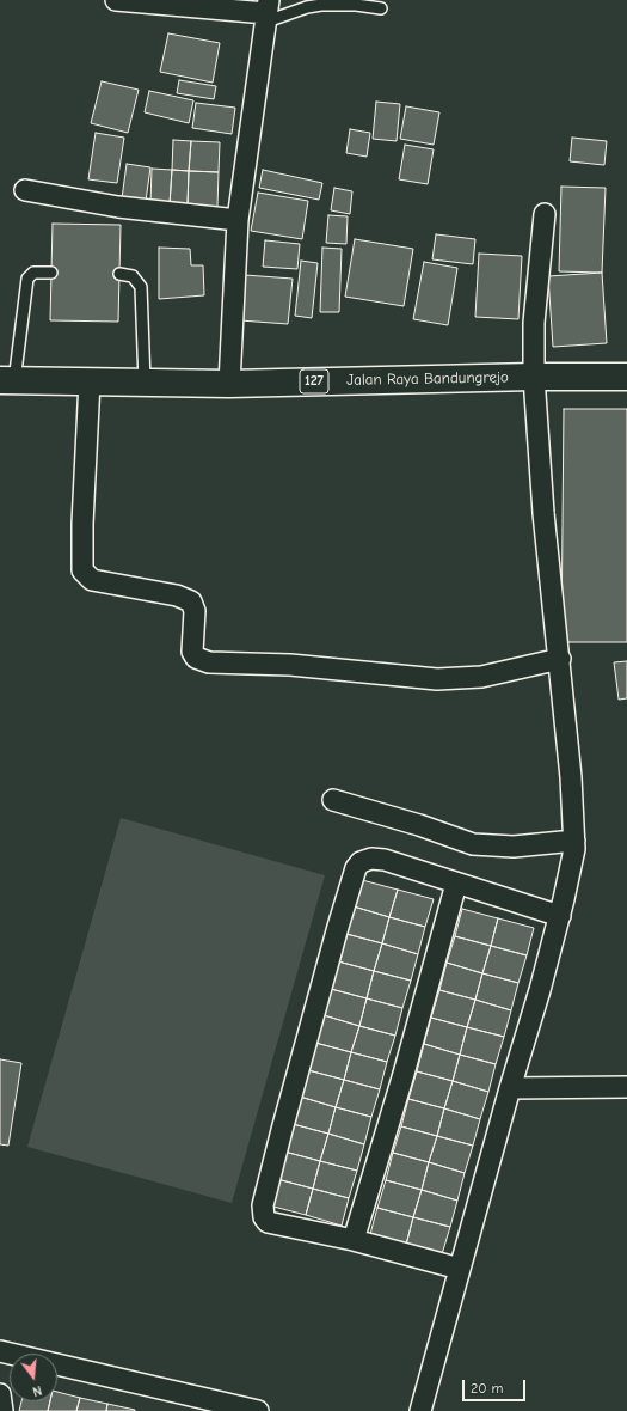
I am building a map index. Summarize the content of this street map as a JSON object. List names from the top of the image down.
{
  "streets": {
    "main road": ["Jalan Raya Bandungrejo", "127"]
  },
  "scale_bar": "20 m",
  "north": "bottom"
}
